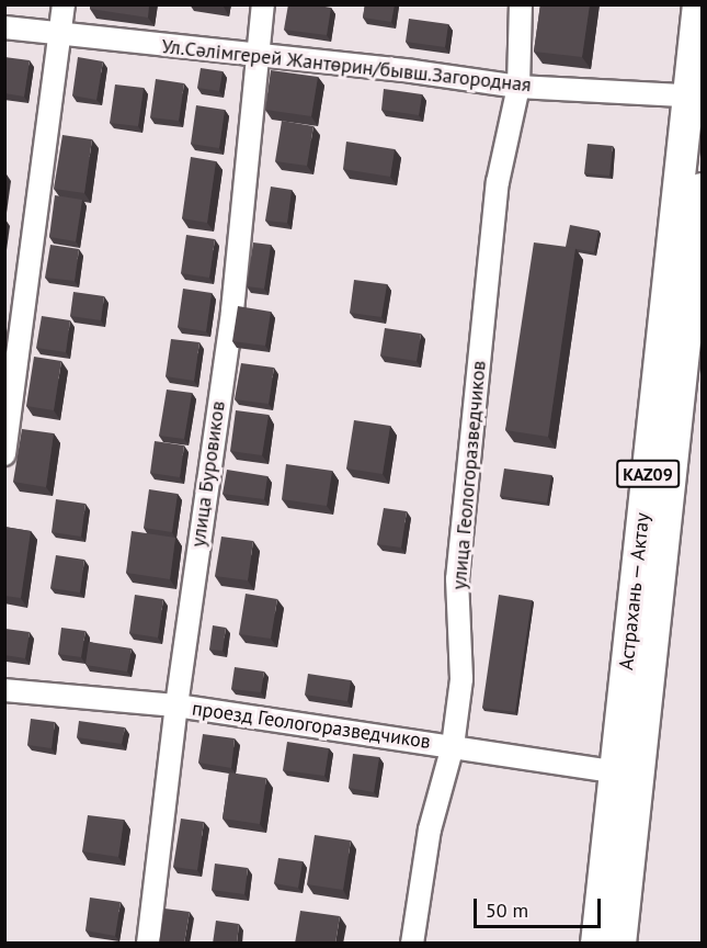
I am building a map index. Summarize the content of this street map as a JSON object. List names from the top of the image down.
{
  "streets": {
    "highway": ["KAZ09", "Астрахань — Актау"],
    "street": [
      "Ул.Сәлімгерей Жантөрин/бывш.Загородная",
      "улица Буровиков",
      "улица Геологоразведчиков",
      "проезд Геологоразведчиков"
    ]
  },
  "crossings": [
    ["Ул.Сәлімгерей Жантөрин/бывш.Загородная", "улица Буровиков"],
    ["Ул.Сәлімгерей Жантөрин/бывш.Загородная", "улица Геологоразведчиков"],
    ["Ул.Сәлімгерей Жантөрин/бывш.Загородная", "Астрахань — Актау"],
    ["улица Буровиков", "проезд Геологоразведчиков"],
    ["улица Геологоразведчиков", "проезд Геологоразведчиков"],
    ["Астрахань — Актау", "проезд Геологоразведчиков"]
  ],
  "scale_bar": "50 m"
}
